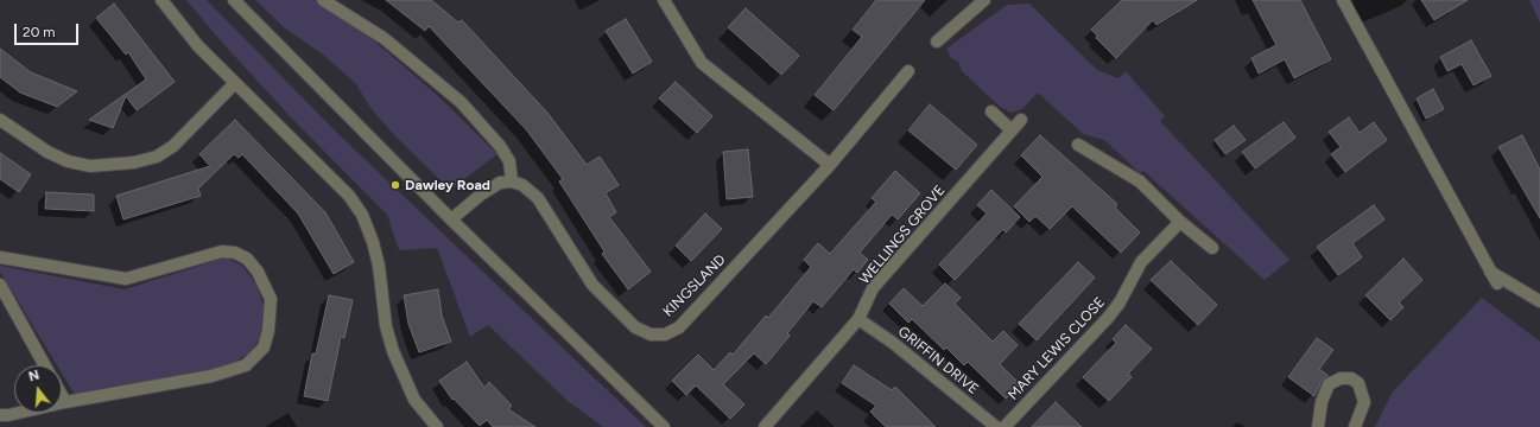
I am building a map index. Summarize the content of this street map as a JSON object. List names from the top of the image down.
{
  "streets": {
    "street": [
      "WELLINGS GROVE",
      "KINGSLAND",
      "MARY LEWIS CLOSE",
      "GRIFFIN DRIVE"
    ]
  },
  "crossings": [
    ["WELLINGS GROVE", "GRIFFIN DRIVE"]
  ],
  "places": ["Dawley Road"],
  "scale_bar": "20 m",
  "north": "top"
}
